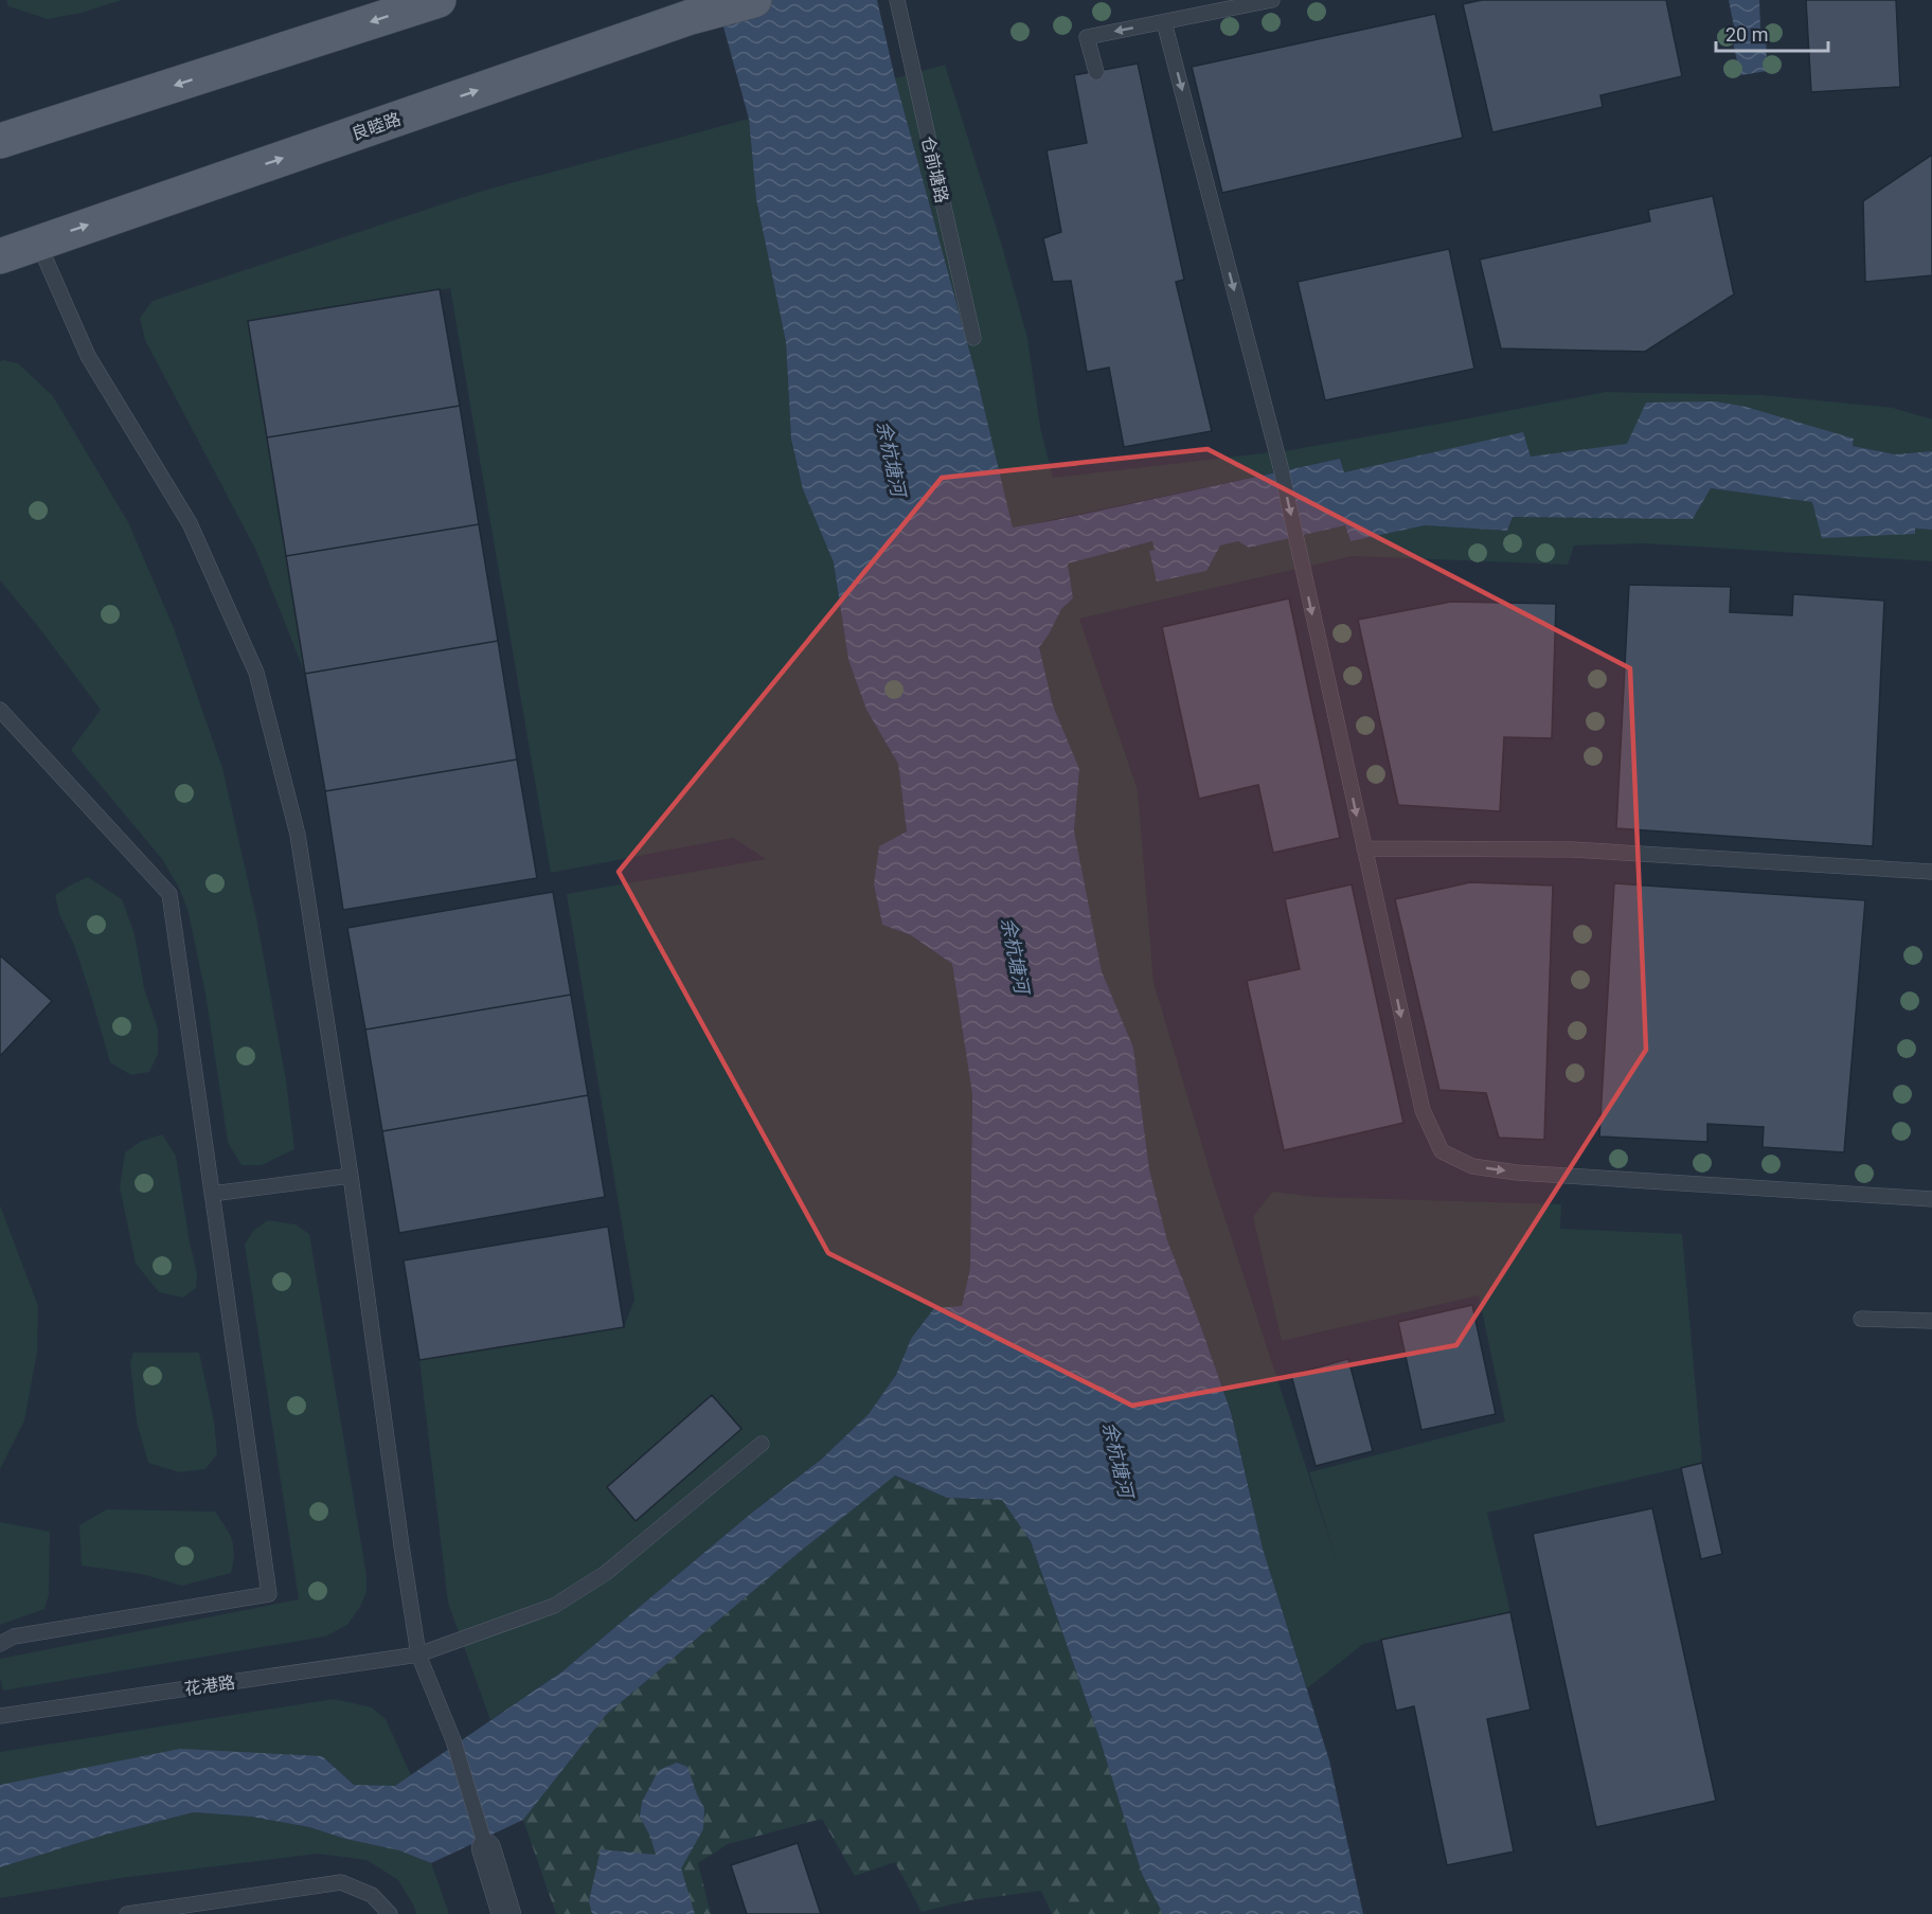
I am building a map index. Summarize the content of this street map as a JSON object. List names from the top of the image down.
{
  "streets": {
    "main road": ["良睦路"],
    "lane": ["仓前塘路", "花港路"]
  },
  "water": ["余杭塘河"],
  "scale_bar": "20 m"
}
